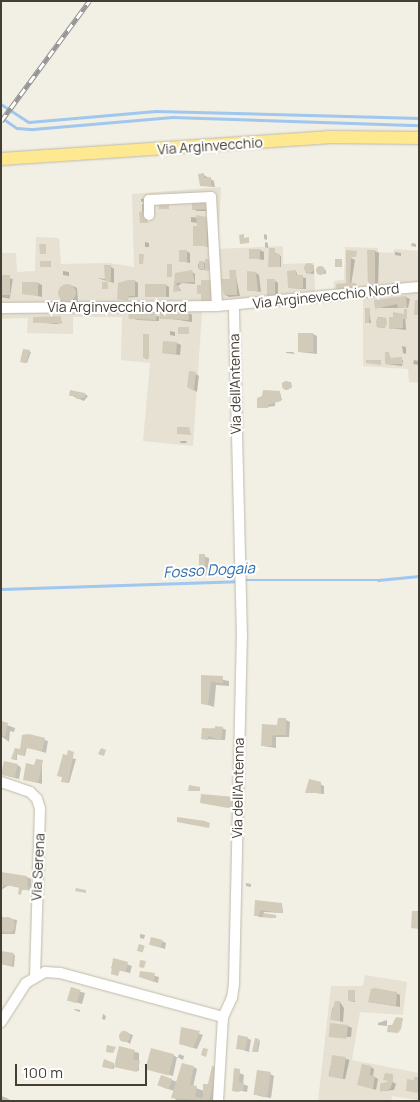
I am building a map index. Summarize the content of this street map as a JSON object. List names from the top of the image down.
{
  "streets": {
    "main road": ["Via Arginvecchio"],
    "street": [
      "Via Arginevecchio Nord",
      "Via Arginvecchio Nord",
      "Via dell'Antenna",
      "Via Serena"
    ]
  },
  "crossings": [
    ["Via Arginevecchio Nord", "Via Arginvecchio Nord"],
    ["Via Arginevecchio Nord", "Via dell'Antenna"],
    ["Via Arginvecchio Nord", "Via dell'Antenna"]
  ],
  "water": ["Fosso Dogaia"],
  "scale_bar": "100 m"
}
